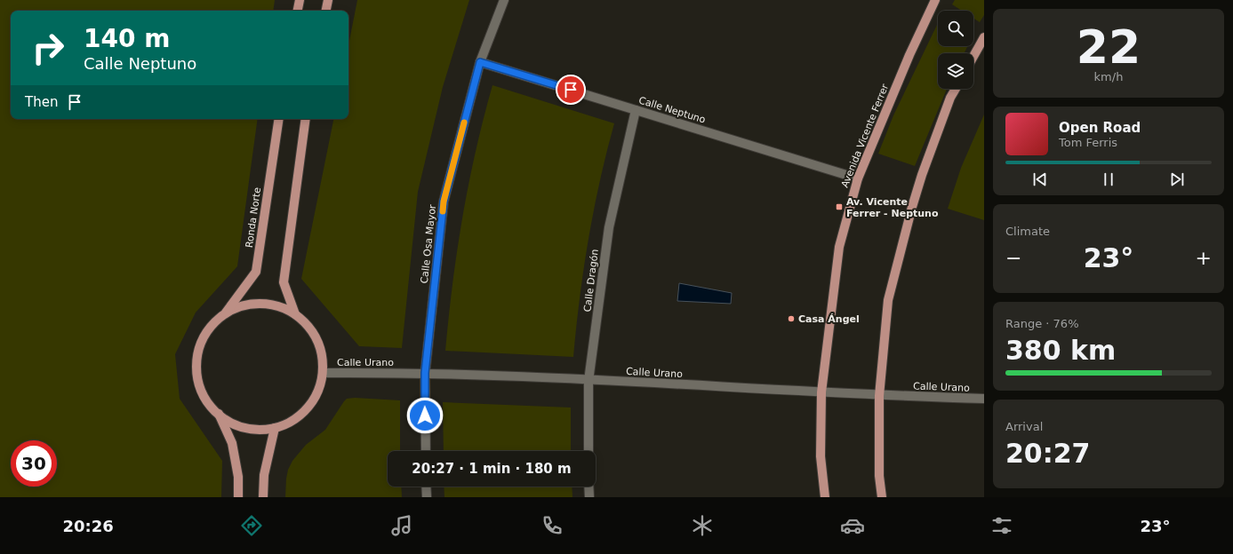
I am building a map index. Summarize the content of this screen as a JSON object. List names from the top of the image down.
{
  "streets": {
    "main road": ["Avenida Vicente Ferrer", "Ronda Norte"],
    "street": [
      "Calle Neptuno",
      "Calle Osa Mayor",
      "Calle Dragón",
      "Calle Urano"
    ]
  },
  "crossings": [
    ["Calle Neptuno", "Avenida Vicente Ferrer"],
    ["Calle Neptuno", "Calle Osa Mayor"],
    ["Calle Neptuno", "Calle Dragón"],
    ["Avenida Vicente Ferrer", "Calle Urano"],
    ["Ronda Norte", "Calle Urano"],
    ["Calle Osa Mayor", "Calle Urano"],
    ["Calle Dragón", "Calle Urano"]
  ],
  "places": {
    "transit": ["Av. Vicente Ferrer - Neptuno"],
    "other": ["Casa Ángel"]
  },
  "page": {
    "tile": [
      ["22", "km/h"],
      "Climate",
      ["Range · 76%", "380 km"],
      ["Arrival", "20:27"]
    ],
    "turn": ["140 m", "Calle Neptuno"],
    "then": "Then",
    "song": ["Open Road", "Tom Ferris"],
    "heat": ["−", "23°", "+"],
    "limit": "30",
    "trip": "20:27 · 1 min · 180 m",
    "tabs": ["20:26", "23°"]
  }
}
